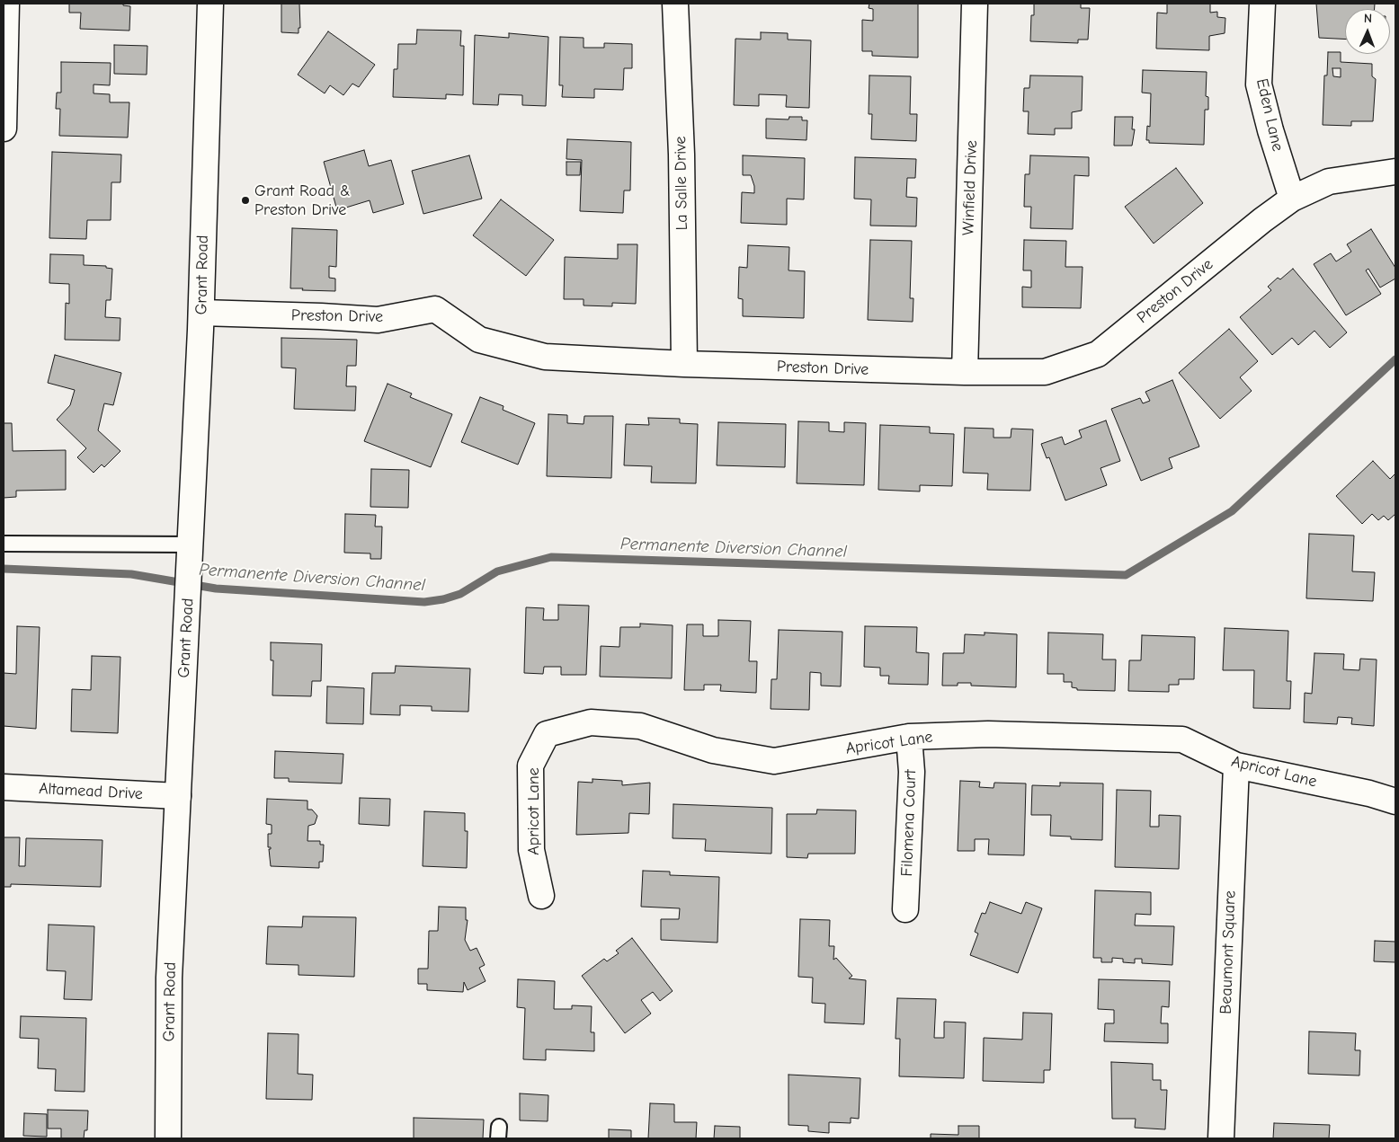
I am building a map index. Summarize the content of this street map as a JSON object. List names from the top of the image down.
{
  "streets": {
    "street": [
      "Eden Lane",
      "La Salle Drive",
      "Winfield Drive",
      "Grant Road",
      "Preston Drive",
      "Apricot Lane",
      "Altamead Drive",
      "Filomena Court",
      "Beaumont Square"
    ]
  },
  "crossings": [
    ["Eden Lane", "Preston Drive"],
    ["La Salle Drive", "Preston Drive"],
    ["Winfield Drive", "Preston Drive"],
    ["Grant Road", "Preston Drive"],
    ["Grant Road", "Altamead Drive"],
    ["Apricot Lane", "Filomena Court"],
    ["Apricot Lane", "Beaumont Square"]
  ],
  "water": ["Permanente Diversion Channel"],
  "places": ["Grant Road & Preston Drive"],
  "north": "top"
}
